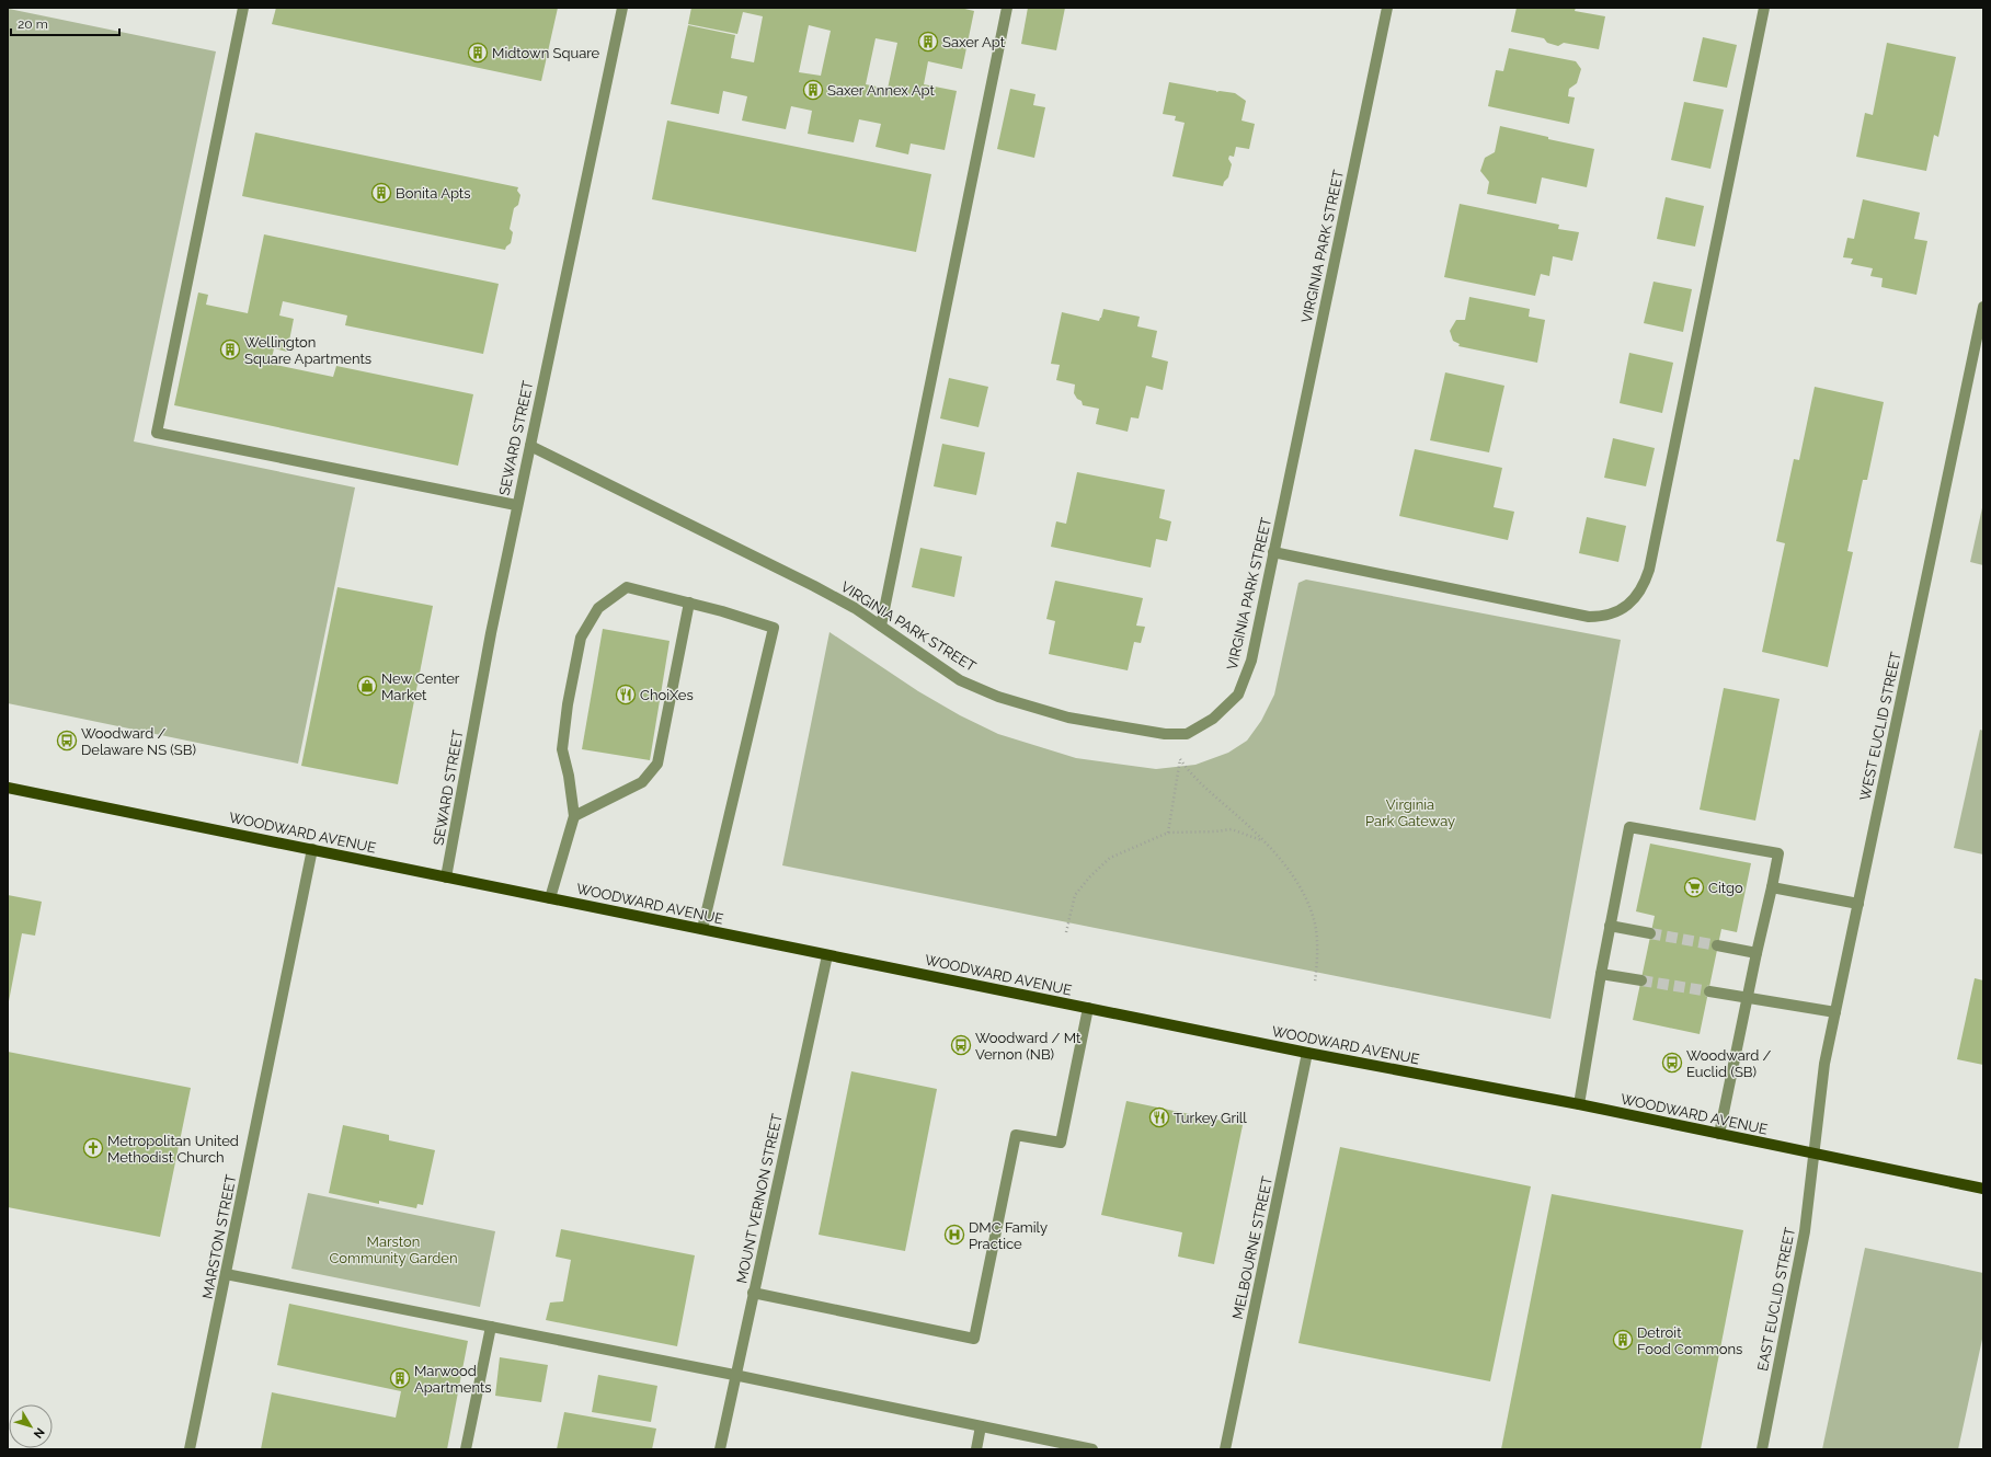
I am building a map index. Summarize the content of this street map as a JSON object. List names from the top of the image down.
{
  "streets": {
    "main road": ["WOODWARD AVENUE"],
    "street": [
      "VIRGINIA PARK STREET",
      "SEWARD STREET",
      "WEST EUCLID STREET",
      "MOUNT VERNON STREET",
      "MARSTON STREET",
      "MELBOURNE STREET",
      "EAST EUCLID STREET"
    ]
  },
  "crossings": [
    ["VIRGINIA PARK STREET", "SEWARD STREET"],
    ["SEWARD STREET", "WOODWARD AVENUE"],
    ["WEST EUCLID STREET", "WOODWARD AVENUE"],
    ["WEST EUCLID STREET", "EAST EUCLID STREET"],
    ["WOODWARD AVENUE", "MOUNT VERNON STREET"],
    ["WOODWARD AVENUE", "MARSTON STREET"],
    ["WOODWARD AVENUE", "MELBOURNE STREET"],
    ["WOODWARD AVENUE", "EAST EUCLID STREET"]
  ],
  "parks": ["Virginia Park Gateway", "Marston Community Garden"],
  "places": {
    "building": [
      "Saxer Apt",
      "Midtown Square",
      "Saxer Annex Apt",
      "Bonita Apts",
      "Wellington Square Apartments",
      "Detroit Food Commons",
      "Marwood Apartments"
    ],
    "shop": ["New Center Market"],
    "restaurant": ["ChoiXes", "Turkey Grill"],
    "bus stop": ["Woodward / Delaware NS (SB)", "Woodward / Mt Vernon (NB)", "Woodward / Euclid (SB)"],
    "supermarket": ["Citgo"],
    "church": ["Metropolitan United Methodist Church"],
    "hospital": ["DMC Family Practice"]
  },
  "scale_bar": "20 m",
  "north": "bottom right"
}
